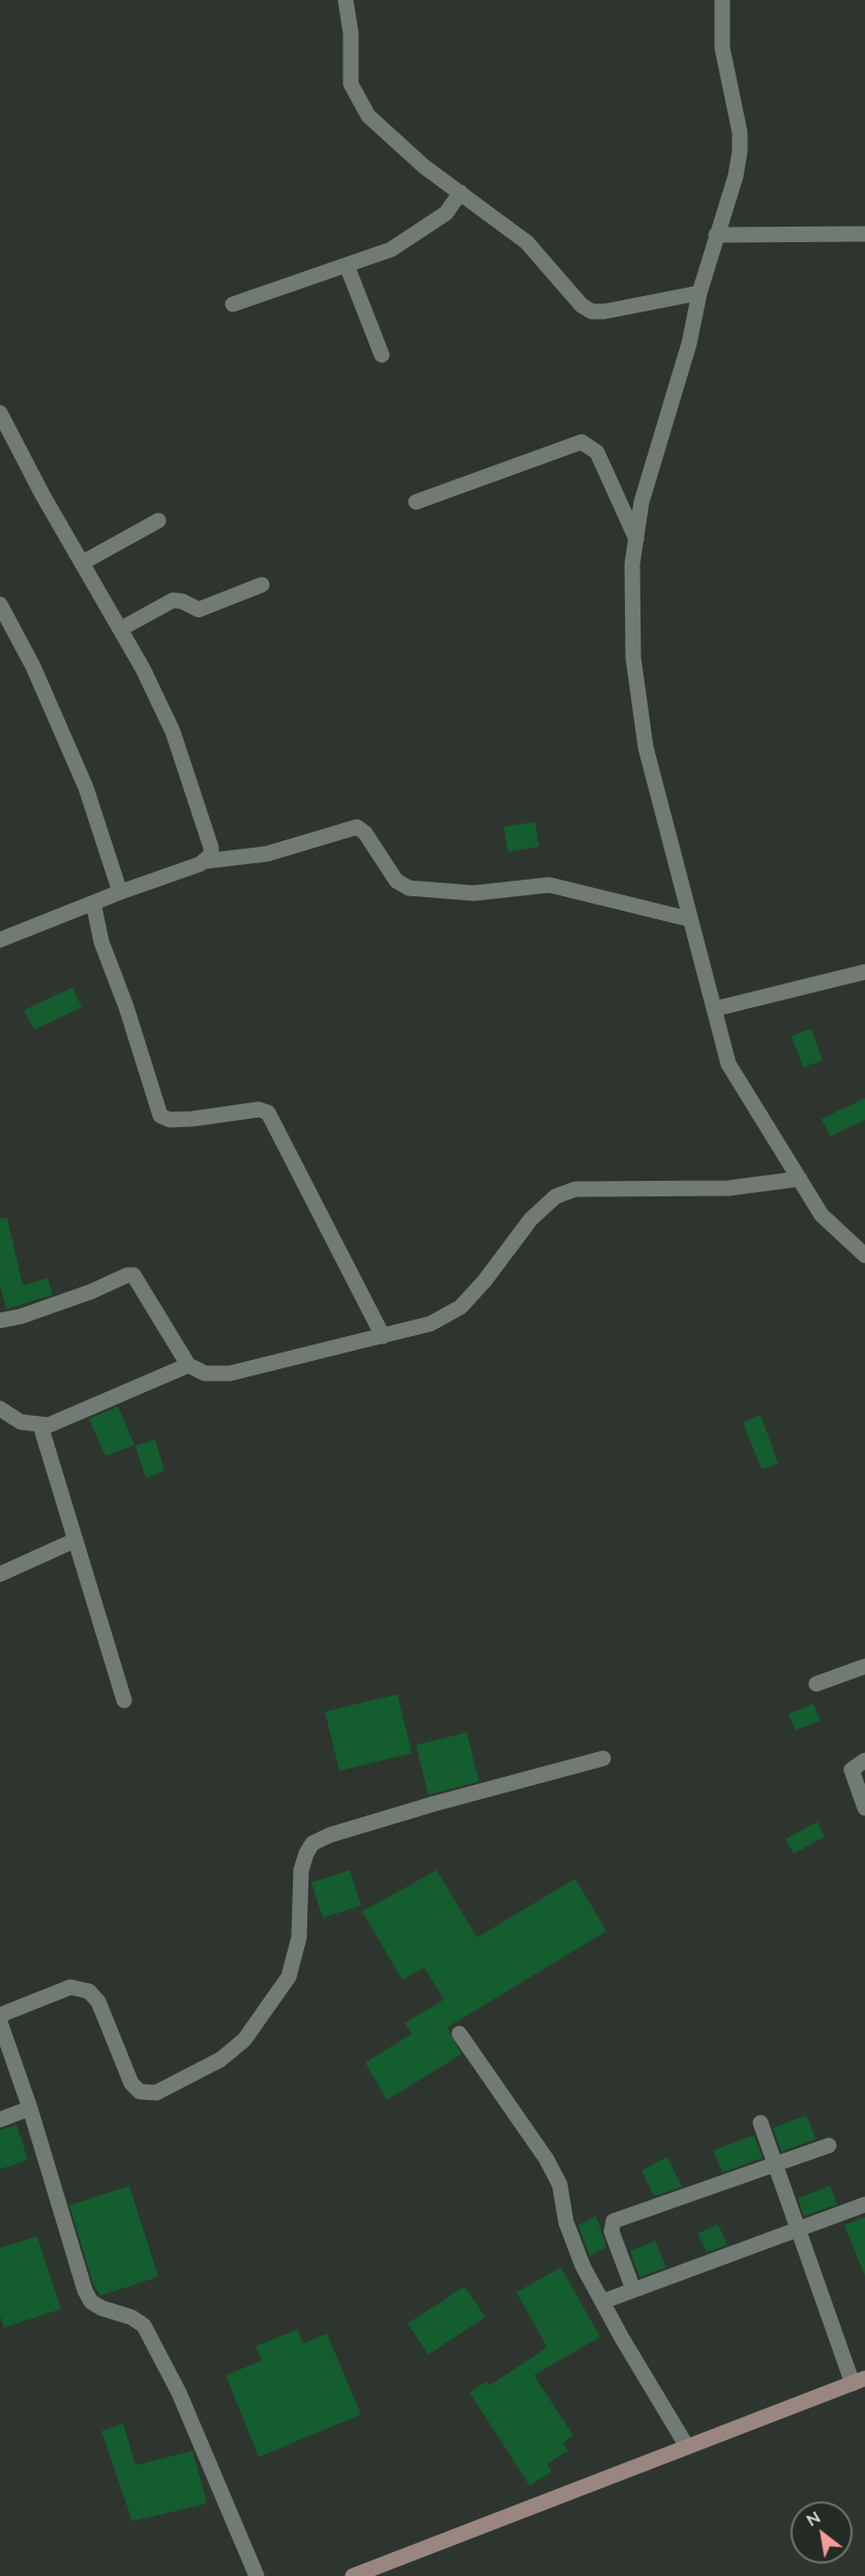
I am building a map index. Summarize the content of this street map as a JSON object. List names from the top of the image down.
{
  "north": "top left"
}
